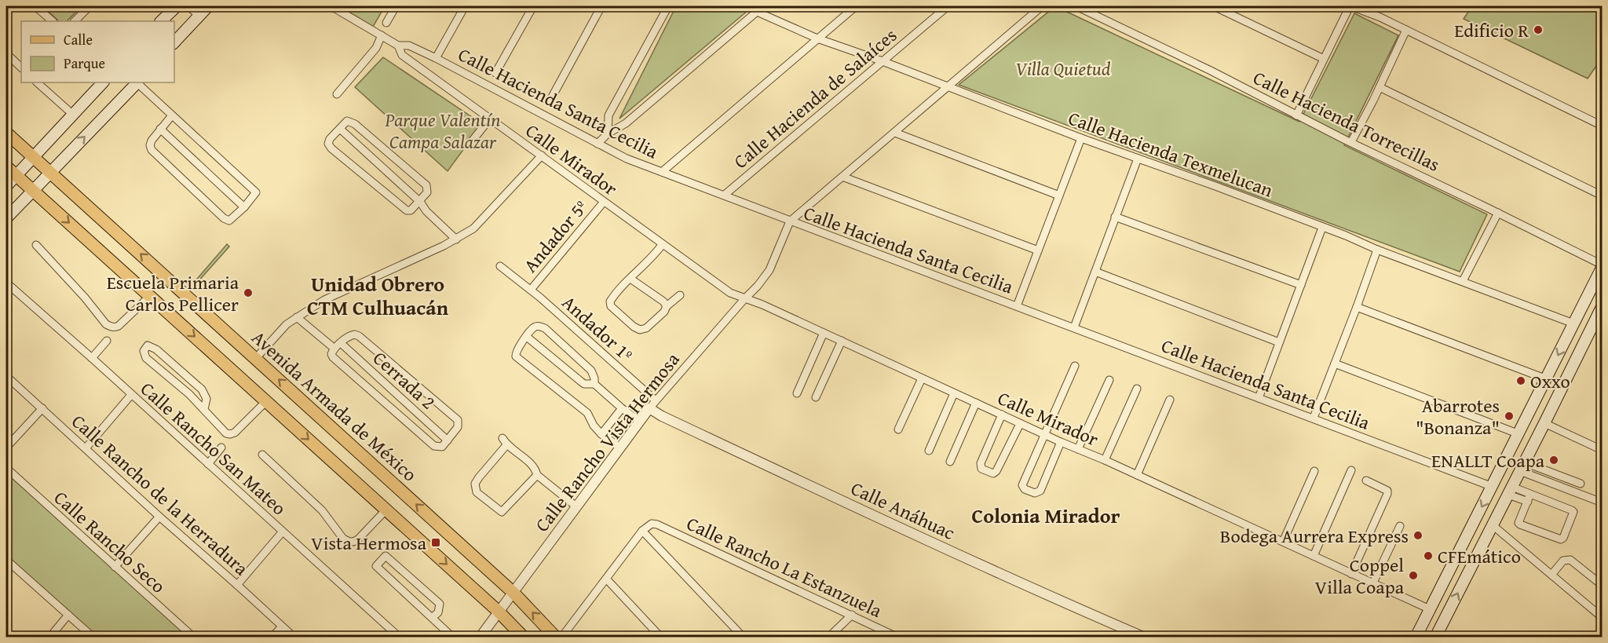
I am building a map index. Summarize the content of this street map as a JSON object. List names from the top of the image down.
{
  "streets": {
    "main road": ["Avenida Armada de México"],
    "street": [
      "Calle Hacienda de Salaíces",
      "Calle Hacienda Santa Cecilia",
      "Calle Hacienda Torrecillas",
      "Calle Hacienda Texmelucan",
      "Calle Mirador",
      "Andador 5º",
      "Andador 1º",
      "Cerrada 2",
      "Calle Rancho Vista Hermosa",
      "Calle Rancho San Mateo",
      "Calle Rancho de la Herradura",
      "Calle Anáhuac",
      "Calle Rancho Seco",
      "Calle Rancho La Estanzuela"
    ]
  },
  "crossings": [
    ["Calle Hacienda de Salaíces", "Calle Hacienda Santa Cecilia"],
    ["Calle Hacienda de Salaíces", "Calle Hacienda Texmelucan"],
    ["Calle Hacienda Santa Cecilia", "Calle Mirador"],
    ["Calle Hacienda Santa Cecilia", "Calle Rancho Vista Hermosa"],
    ["Calle Mirador", "Andador 5º"],
    ["Calle Mirador", "Calle Rancho Vista Hermosa"],
    ["Andador 5º", "Andador 1º"],
    ["Andador 1º", "Calle Rancho Vista Hermosa"],
    ["Avenida Armada de México", "Calle Rancho Vista Hermosa"],
    ["Calle Rancho Vista Hermosa", "Calle Anáhuac"]
  ],
  "districts": ["Unidad Obrero CTM Culhuacán", "Colonia Mirador"],
  "parks": ["Villa Quietud", "Parque Valentín Campa Salazar"],
  "places": {
    "other": [
      "Edificio R",
      "Escuela Primaria Carlos Pellicer",
      "Oxxo",
      "Abarrotes \"Bonanza\"",
      "ENALLT Coapa",
      "Bodega Aurrera Express",
      "CFEmático",
      "Coppel Villa Coapa"
    ],
    "transit": ["Vista Hermosa"]
  },
  "legend": ["Calle", "Parque"]
}
